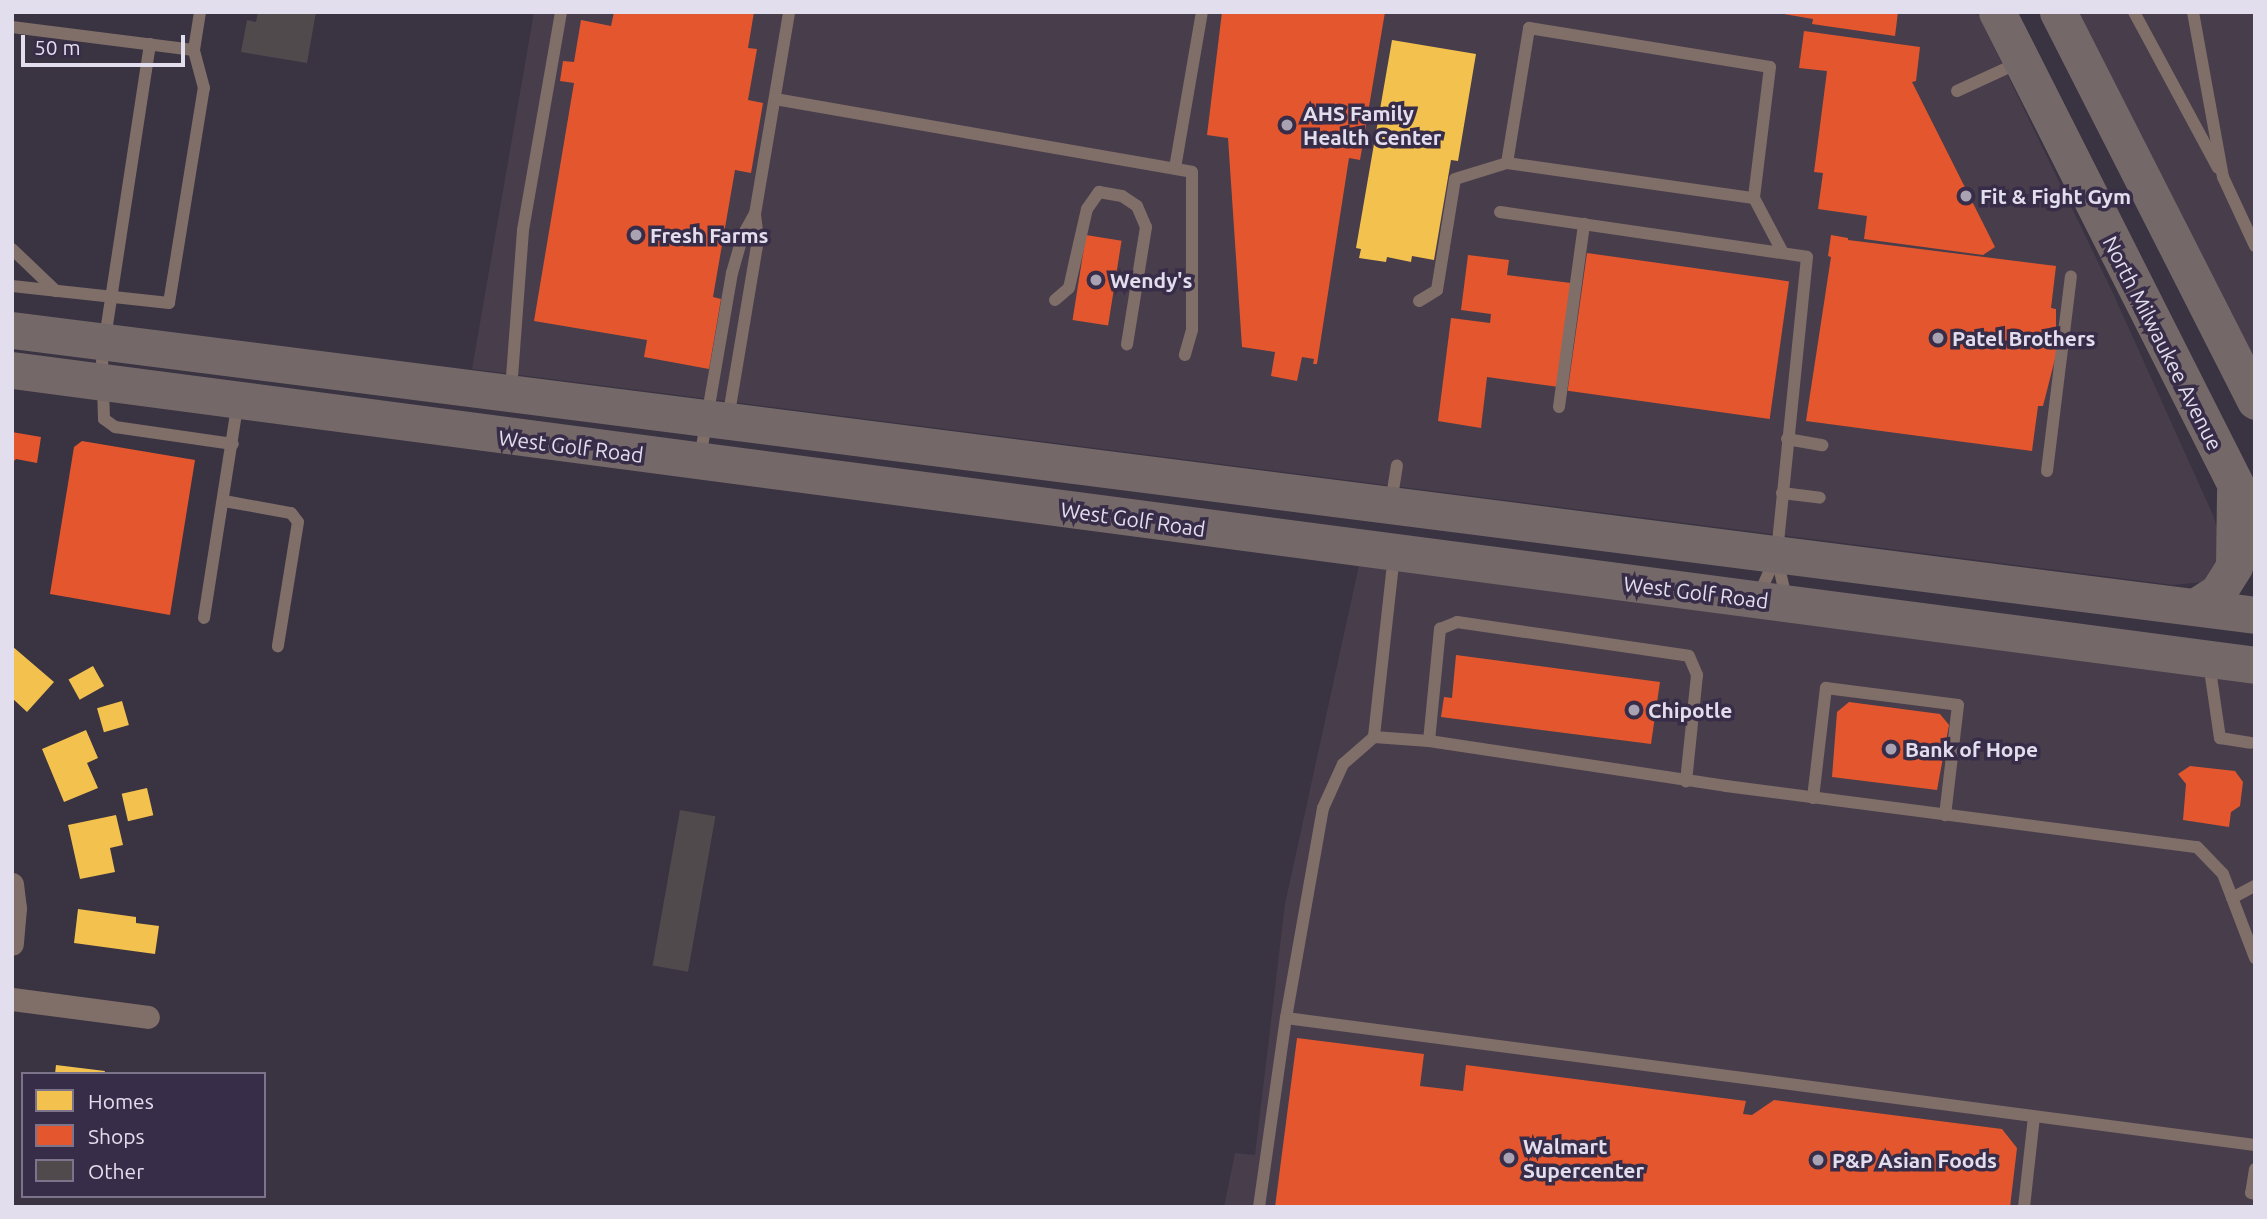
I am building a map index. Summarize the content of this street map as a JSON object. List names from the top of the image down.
{
  "streets": {
    "main road": ["North Milwaukee Avenue", "West Golf Road"]
  },
  "places": [
    "AHS Family Health Center",
    "Fit & Fight Gym",
    "Fresh Farms",
    "Wendy's",
    "Patel Brothers",
    "Chipotle",
    "Bank of Hope",
    "Walmart Supercenter",
    "P&P Asian Foods"
  ],
  "legend": ["Homes", "Shops", "Other"],
  "scale_bar": "50 m"
}
